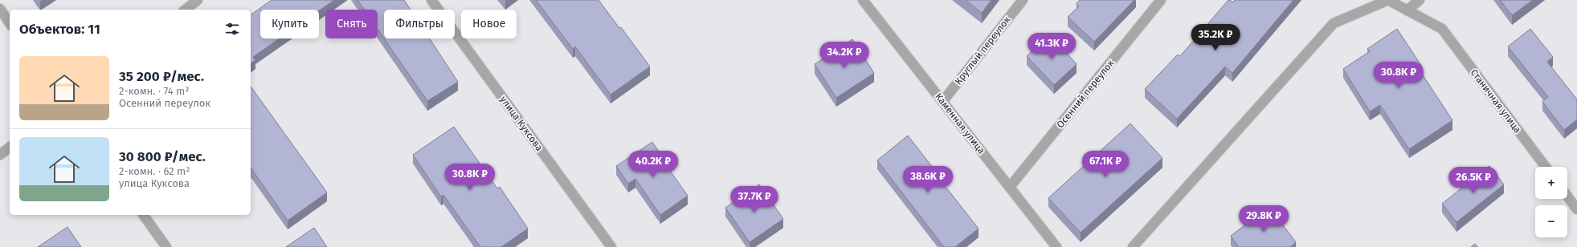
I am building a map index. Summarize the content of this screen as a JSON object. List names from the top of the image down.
{
  "streets": {
    "street": [
      "Круглый переулок",
      "Осенний переулок",
      "Станичная улица",
      "улица Куксова",
      "Каменная улица"
    ]
  },
  "crossings": [
    ["Круглый переулок", "Каменная улица"],
    ["Осенний переулок", "Каменная улица"]
  ],
  "page": {
    "chip": [
      "Купить",
      "Снять",
      "Фильтры",
      "Новое"
    ],
    "heading": "Объектов: 11",
    "price": [
      "35.2K ₽",
      "41.3K ₽",
      "34.2K ₽",
      "30.8K ₽",
      "40.2K ₽",
      "67.1K ₽",
      "30.8K ₽",
      "38.6K ₽",
      "26.5K ₽",
      "37.7K ₽",
      "29.8K ₽"
    ],
    "list": [
      {
        "name": "35 200 ₽/мес.",
        "note": "2-комн. · 74 m² · Осенний переулок"
      },
      {
        "name": "30 800 ₽/мес.",
        "note": "2-комн. · 62 m² · улица Куксова"
      }
    ],
    "map_buttons": ["+", "−"]
  }
}
